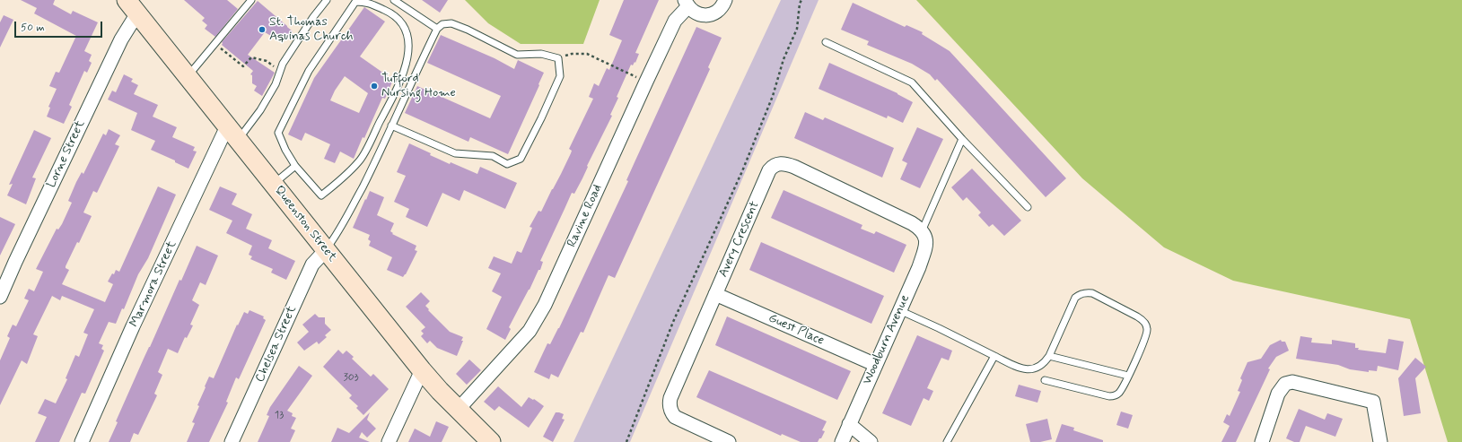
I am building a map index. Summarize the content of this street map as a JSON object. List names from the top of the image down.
{
  "streets": {
    "main road": ["Queenston Street"],
    "street": [
      "Lorne Street",
      "Ravine Road",
      "Avery Crescent",
      "Marmora Street",
      "Guest Place",
      "Woodburn Avenue",
      "Chelsea Street"
    ]
  },
  "crossings": [
    ["Lorne Street", "Queenston Street"],
    ["Ravine Road", "Queenston Street"],
    ["Queenston Street", "Marmora Street"],
    ["Queenston Street", "Chelsea Street"],
    ["Avery Crescent", "Guest Place"],
    ["Avery Crescent", "Woodburn Avenue"],
    ["Guest Place", "Woodburn Avenue"]
  ],
  "places": ["St. Thomas Aquinas Church", "Tufford Nursing Home"],
  "house_numbers": ["303", "13"],
  "scale_bar": "50 m"
}
